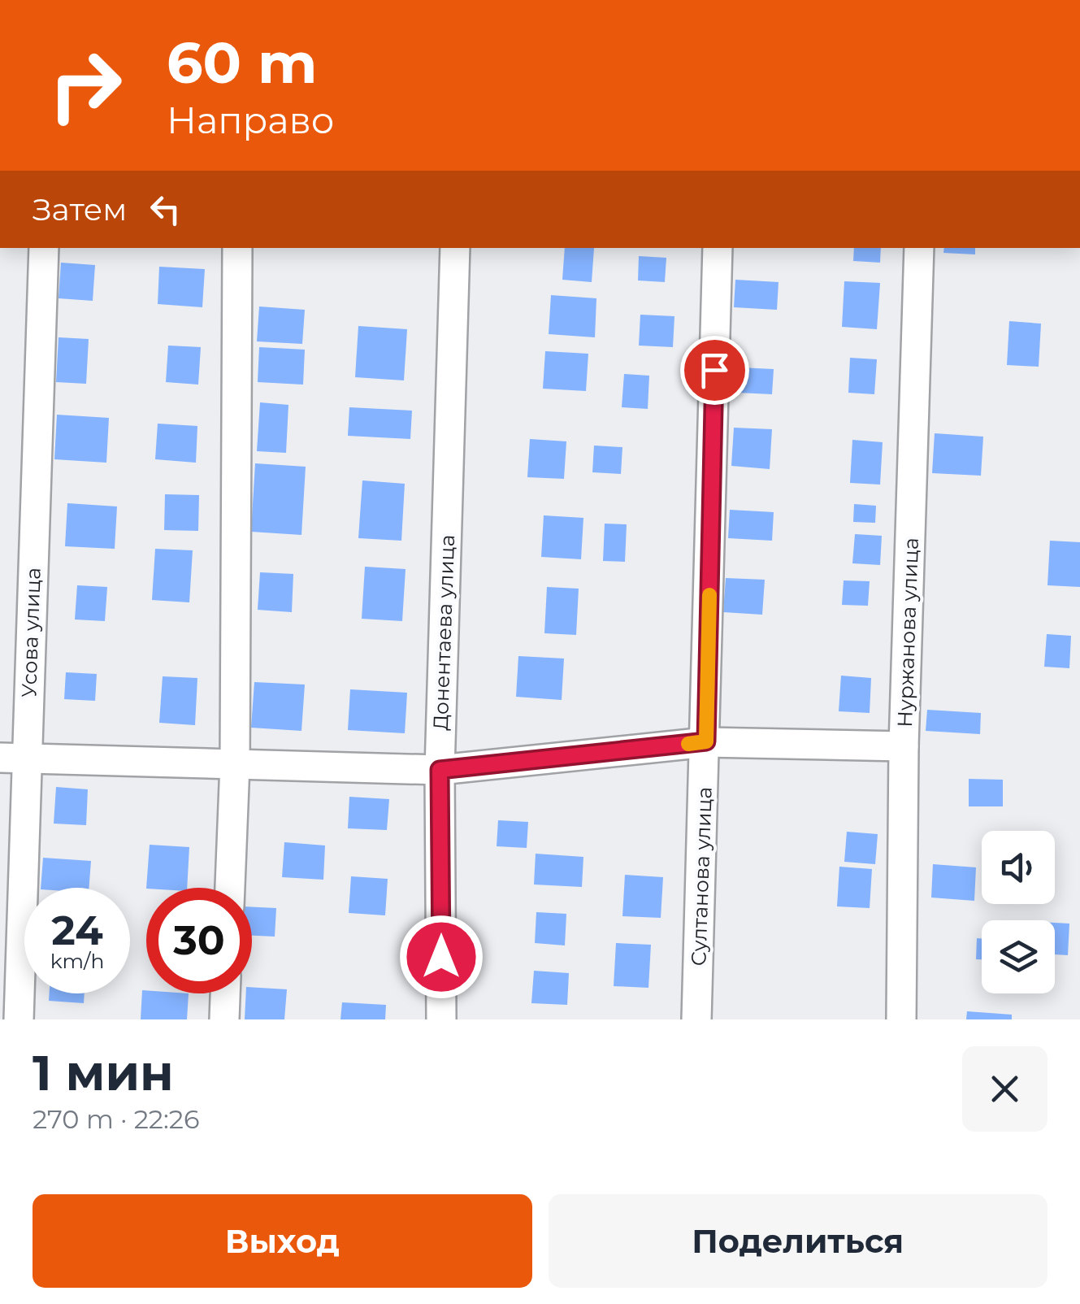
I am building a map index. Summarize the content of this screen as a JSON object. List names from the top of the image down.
{
  "streets": {
    "street": [
      "Усова улица",
      "Донентаева улица",
      "Нуржанова улица",
      "Султанова улица"
    ]
  },
  "page": {
    "turn": ["60 m", "Направо"],
    "then": "Затем",
    "speed": "24 km/h",
    "limit": "30",
    "heading": ["1 мин", "270 m · 22:26"],
    "buttons": ["Выход", "Поделиться"]
  }
}
